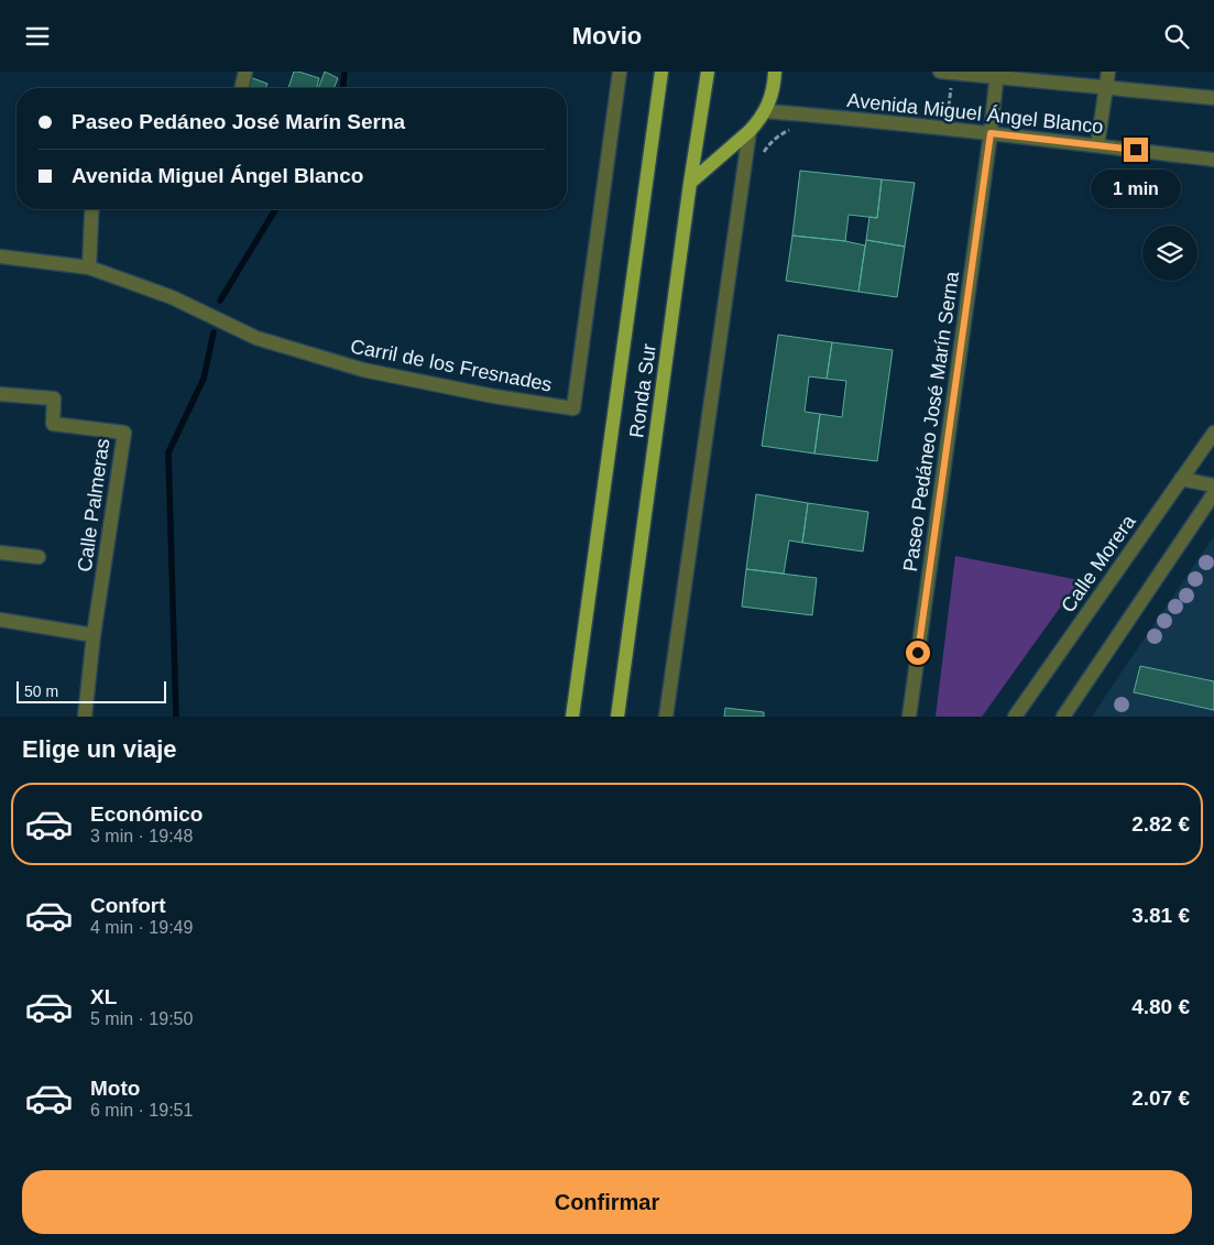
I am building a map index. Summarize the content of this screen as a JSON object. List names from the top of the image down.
{
  "streets": {
    "main road": ["Ronda Sur"],
    "street": [
      "Avenida Miguel Ángel Blanco",
      "Carril de los Fresnades",
      "Paseo Pedáneo José Marín Serna",
      "Calle Palmeras",
      "Calle Morera"
    ]
  },
  "crossings": [
    ["Avenida Miguel Ángel Blanco", "Paseo Pedáneo José Marín Serna"]
  ],
  "scale_bar": "50 m",
  "page": {
    "header": "Movio",
    "banner": ["Paseo Pedáneo José Marín Serna", "Avenida Miguel Ángel Blanco"],
    "bubble": "1 min",
    "scale": "50 m",
    "heading": "Elige un viaje",
    "list": [
      {
        "name": "Económico",
        "note": "3 min · 19:48",
        "value": "2.82 €"
      },
      {
        "name": "Confort",
        "note": "4 min · 19:49",
        "value": "3.81 €"
      },
      {
        "name": "XL",
        "note": "5 min · 19:50",
        "value": "4.80 €"
      },
      {
        "name": "Moto",
        "note": "6 min · 19:51",
        "value": "2.07 €"
      }
    ],
    "buttons": "Confirmar"
  }
}
